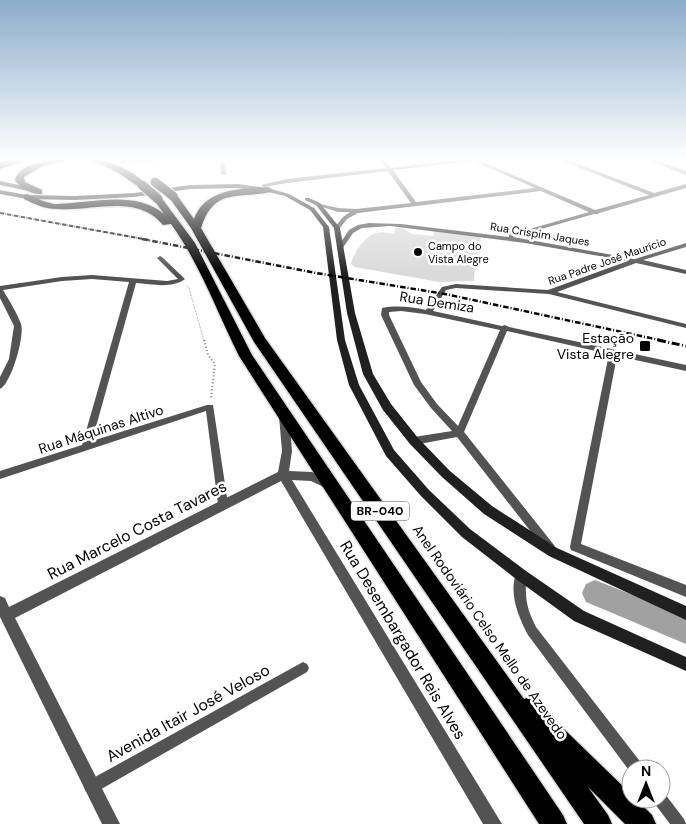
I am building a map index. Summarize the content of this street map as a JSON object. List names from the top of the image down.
{
  "streets": {
    "highway": ["BR-040", "Anel Rodoviário Celso Mello de Azevedo"],
    "street": [
      "Rua Crispim Jaques",
      "Rua Padre José Maurício",
      "Rua Demiza",
      "Rua Máquinas Altivo",
      "Rua Marcelo Costa Tavares",
      "Rua Desembargador Reis Alves",
      "Avenida Itair José Veloso"
    ]
  },
  "crossings": [
    ["Rua Crispim Jaques", "Rua Padre José Maurício"],
    ["Rua Padre José Maurício", "Rua Demiza"],
    ["Rua Marcelo Costa Tavares", "Anel Rodoviário Celso Mello de Azevedo"],
    ["Rua Marcelo Costa Tavares", "Rua Desembargador Reis Alves"]
  ],
  "places": {
    "other": ["Campo do Vista Alegre"],
    "transit": ["Estação Vista Alegre"]
  },
  "north": "top"
}
